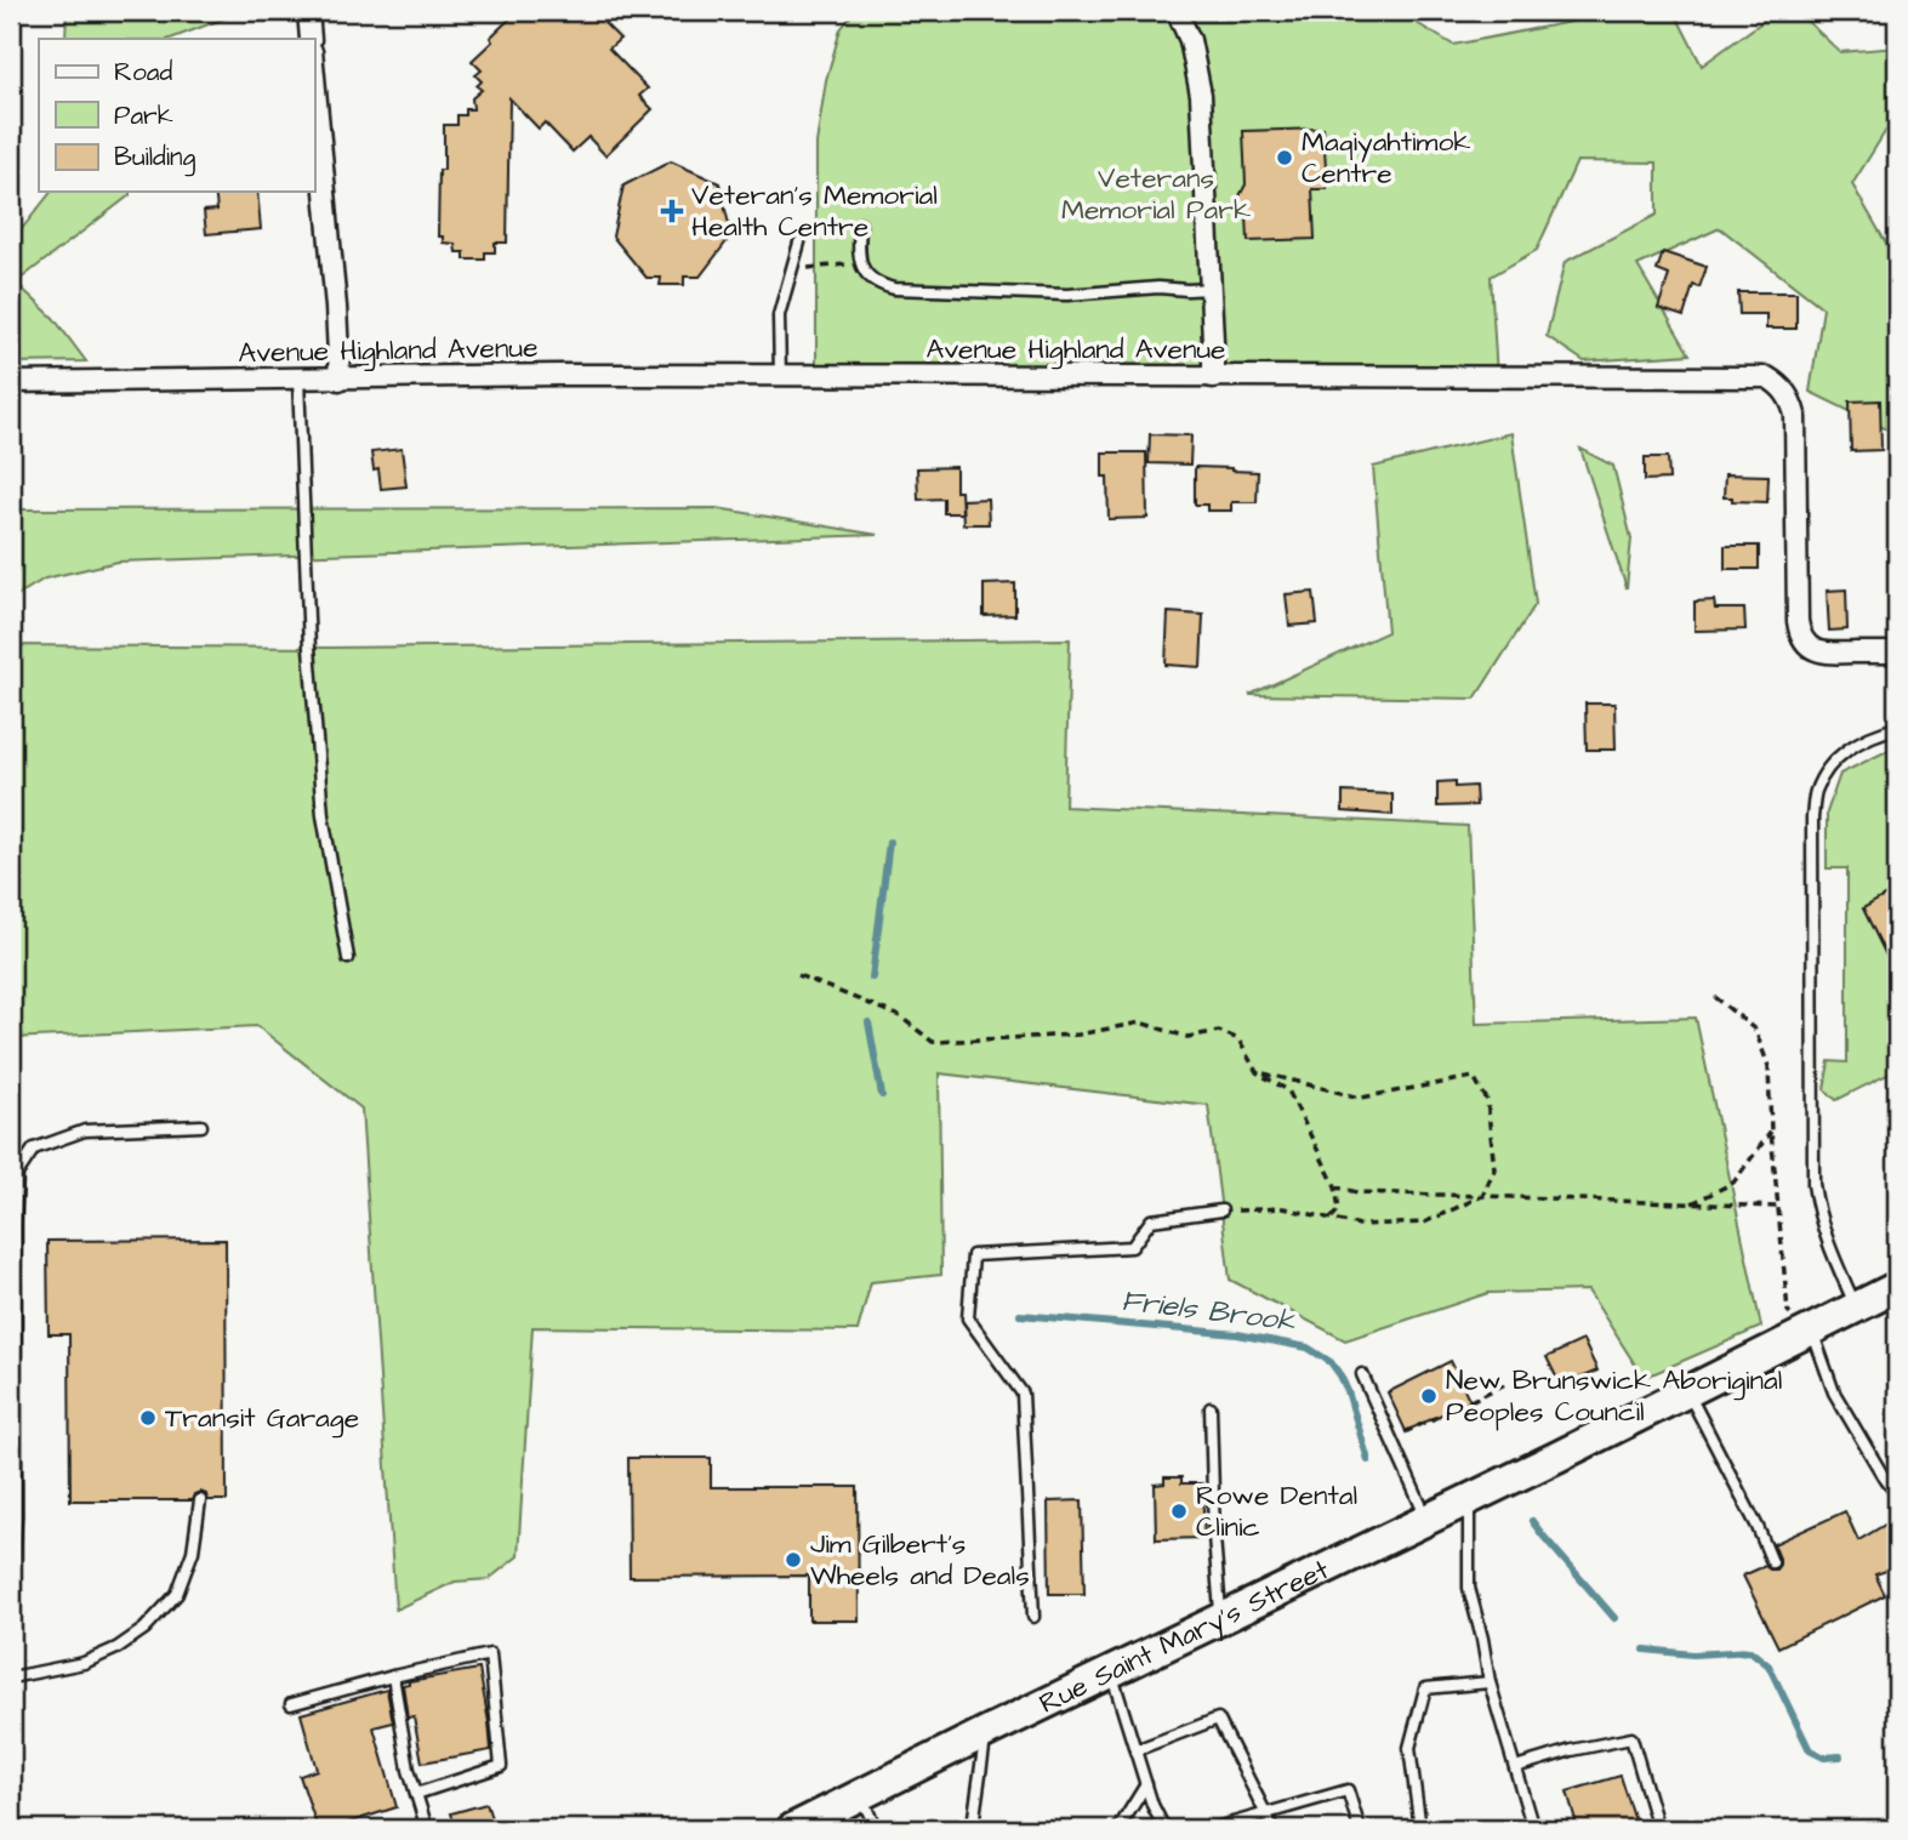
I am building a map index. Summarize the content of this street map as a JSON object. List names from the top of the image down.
{
  "streets": {
    "main road": ["Rue Saint Mary's Street"],
    "street": ["Avenue Highland Avenue"]
  },
  "water": ["Friels Brook"],
  "parks": ["Veterans Memorial Park"],
  "places": {
    "other": [
      "Maqiyahtimok Centre",
      "New Brunswick Aboriginal Peoples Council",
      "Transit Garage",
      "Rowe Dental Clinic",
      "Jim Gilbert's Wheels and Deals"
    ],
    "health": ["Veteran's Memorial Health Centre"]
  },
  "legend": ["Road", "Park", "Building"]
}
